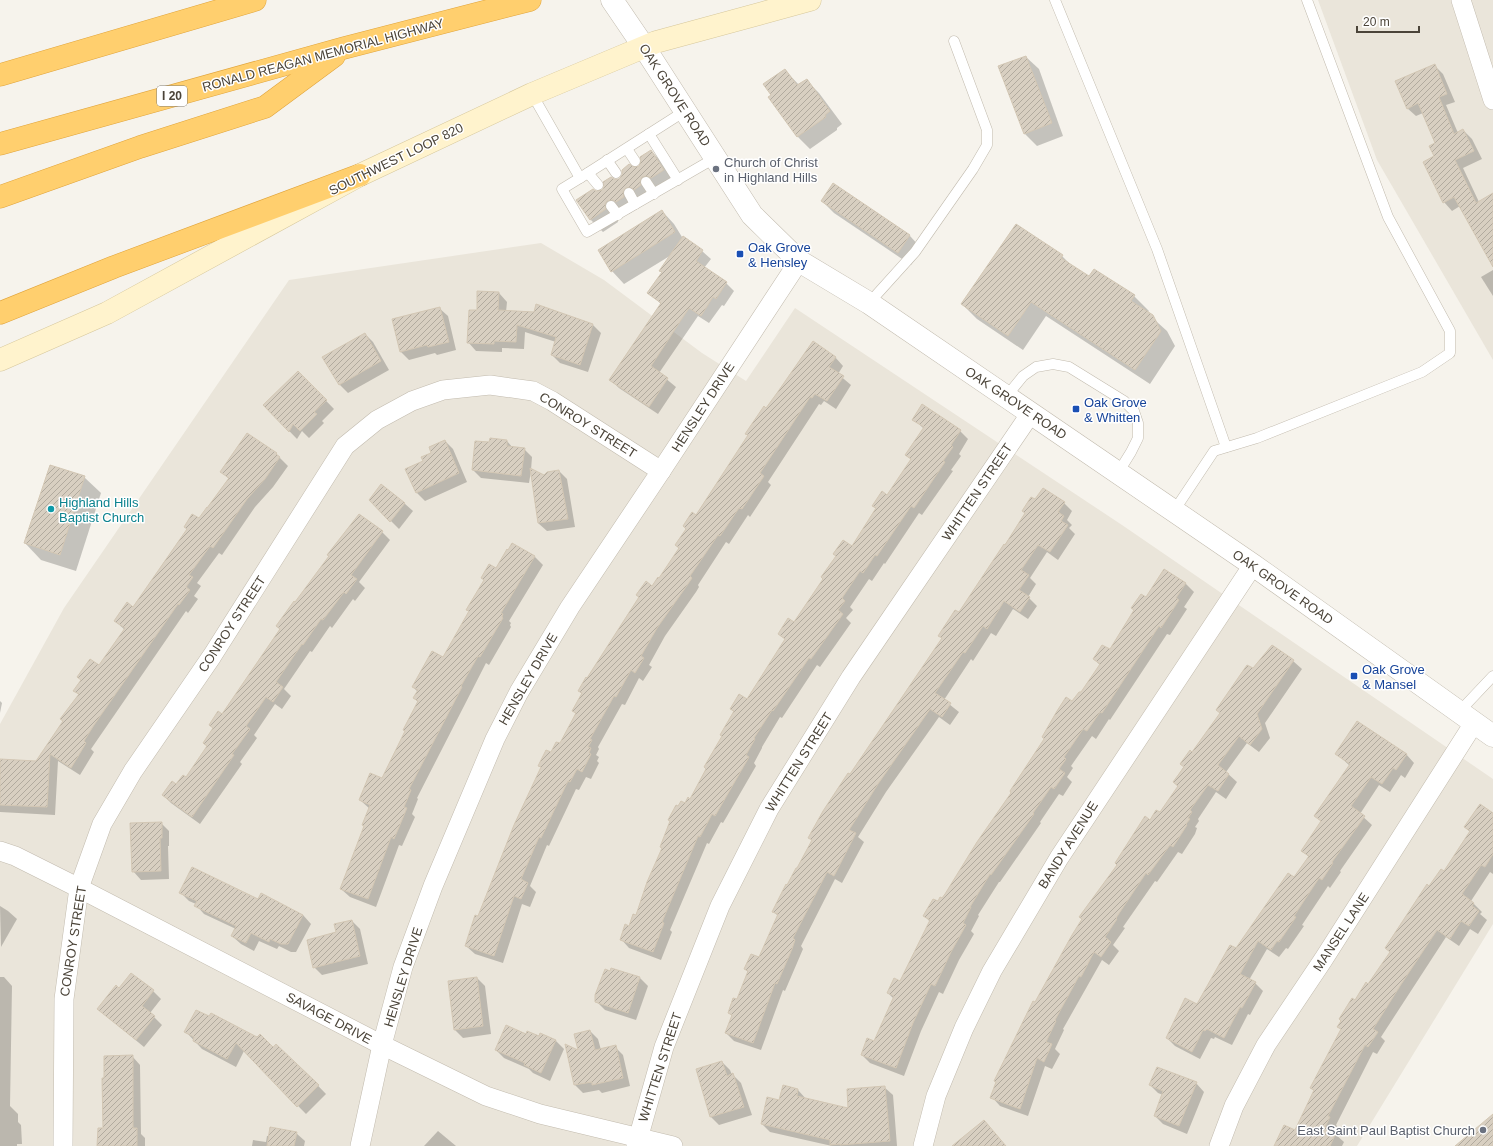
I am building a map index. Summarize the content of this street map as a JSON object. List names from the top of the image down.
{
  "streets": {
    "highway": ["RONALD REAGAN MEMORIAL HIGHWAY", "I 20"],
    "main road": ["SOUTHWEST LOOP 820"],
    "street": [
      "OAK GROVE ROAD",
      "HENSLEY DRIVE",
      "CONROY STREET",
      "WHITTEN STREET",
      "BANDY AVENUE",
      "MANSEL LANE",
      "SAVAGE DRIVE"
    ]
  },
  "crossings": [
    ["OAK GROVE ROAD", "SOUTHWEST LOOP 820"],
    ["OAK GROVE ROAD", "HENSLEY DRIVE"],
    ["OAK GROVE ROAD", "WHITTEN STREET"],
    ["OAK GROVE ROAD", "BANDY AVENUE"],
    ["OAK GROVE ROAD", "MANSEL LANE"],
    ["HENSLEY DRIVE", "CONROY STREET"],
    ["HENSLEY DRIVE", "SAVAGE DRIVE"],
    ["CONROY STREET", "SAVAGE DRIVE"],
    ["WHITTEN STREET", "SAVAGE DRIVE"]
  ],
  "places": {
    "other": ["Church of Christ in Highland Hills", "Highland Hills Baptist Church", "East Saint Paul Baptist Church"],
    "transit": ["Oak Grove & Hensley", "Oak Grove & Whitten", "Oak Grove & Mansel"]
  },
  "scale_bar": "20 m"
}
